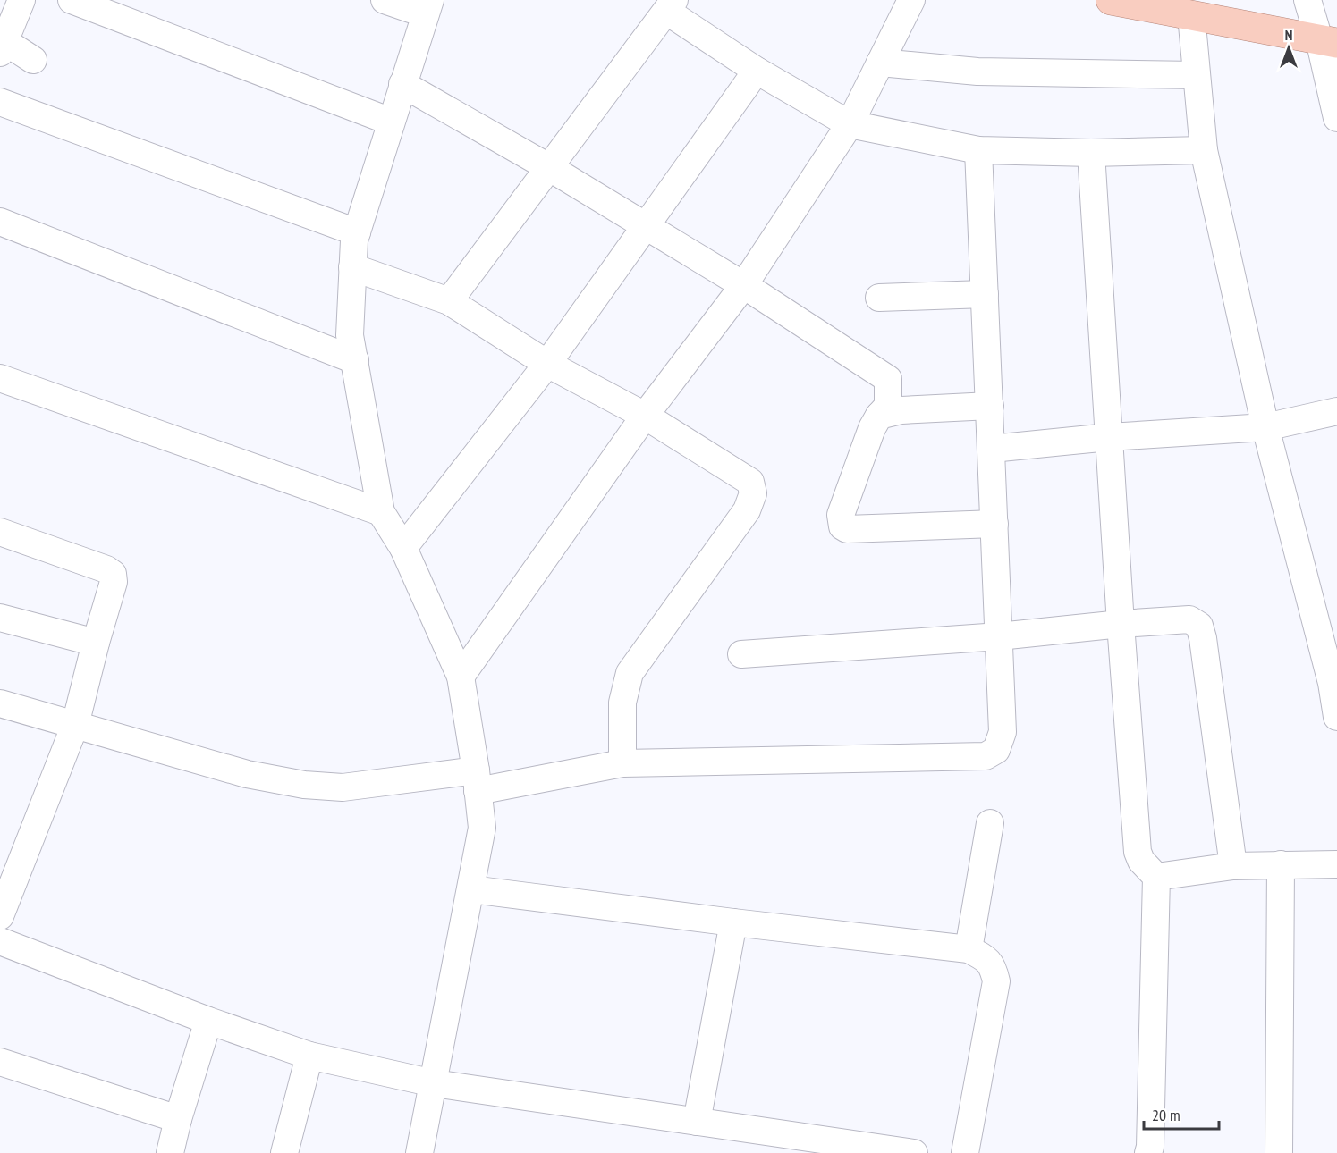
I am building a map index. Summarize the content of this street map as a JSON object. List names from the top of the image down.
{
  "scale_bar": "20 m",
  "north": "top"
}
